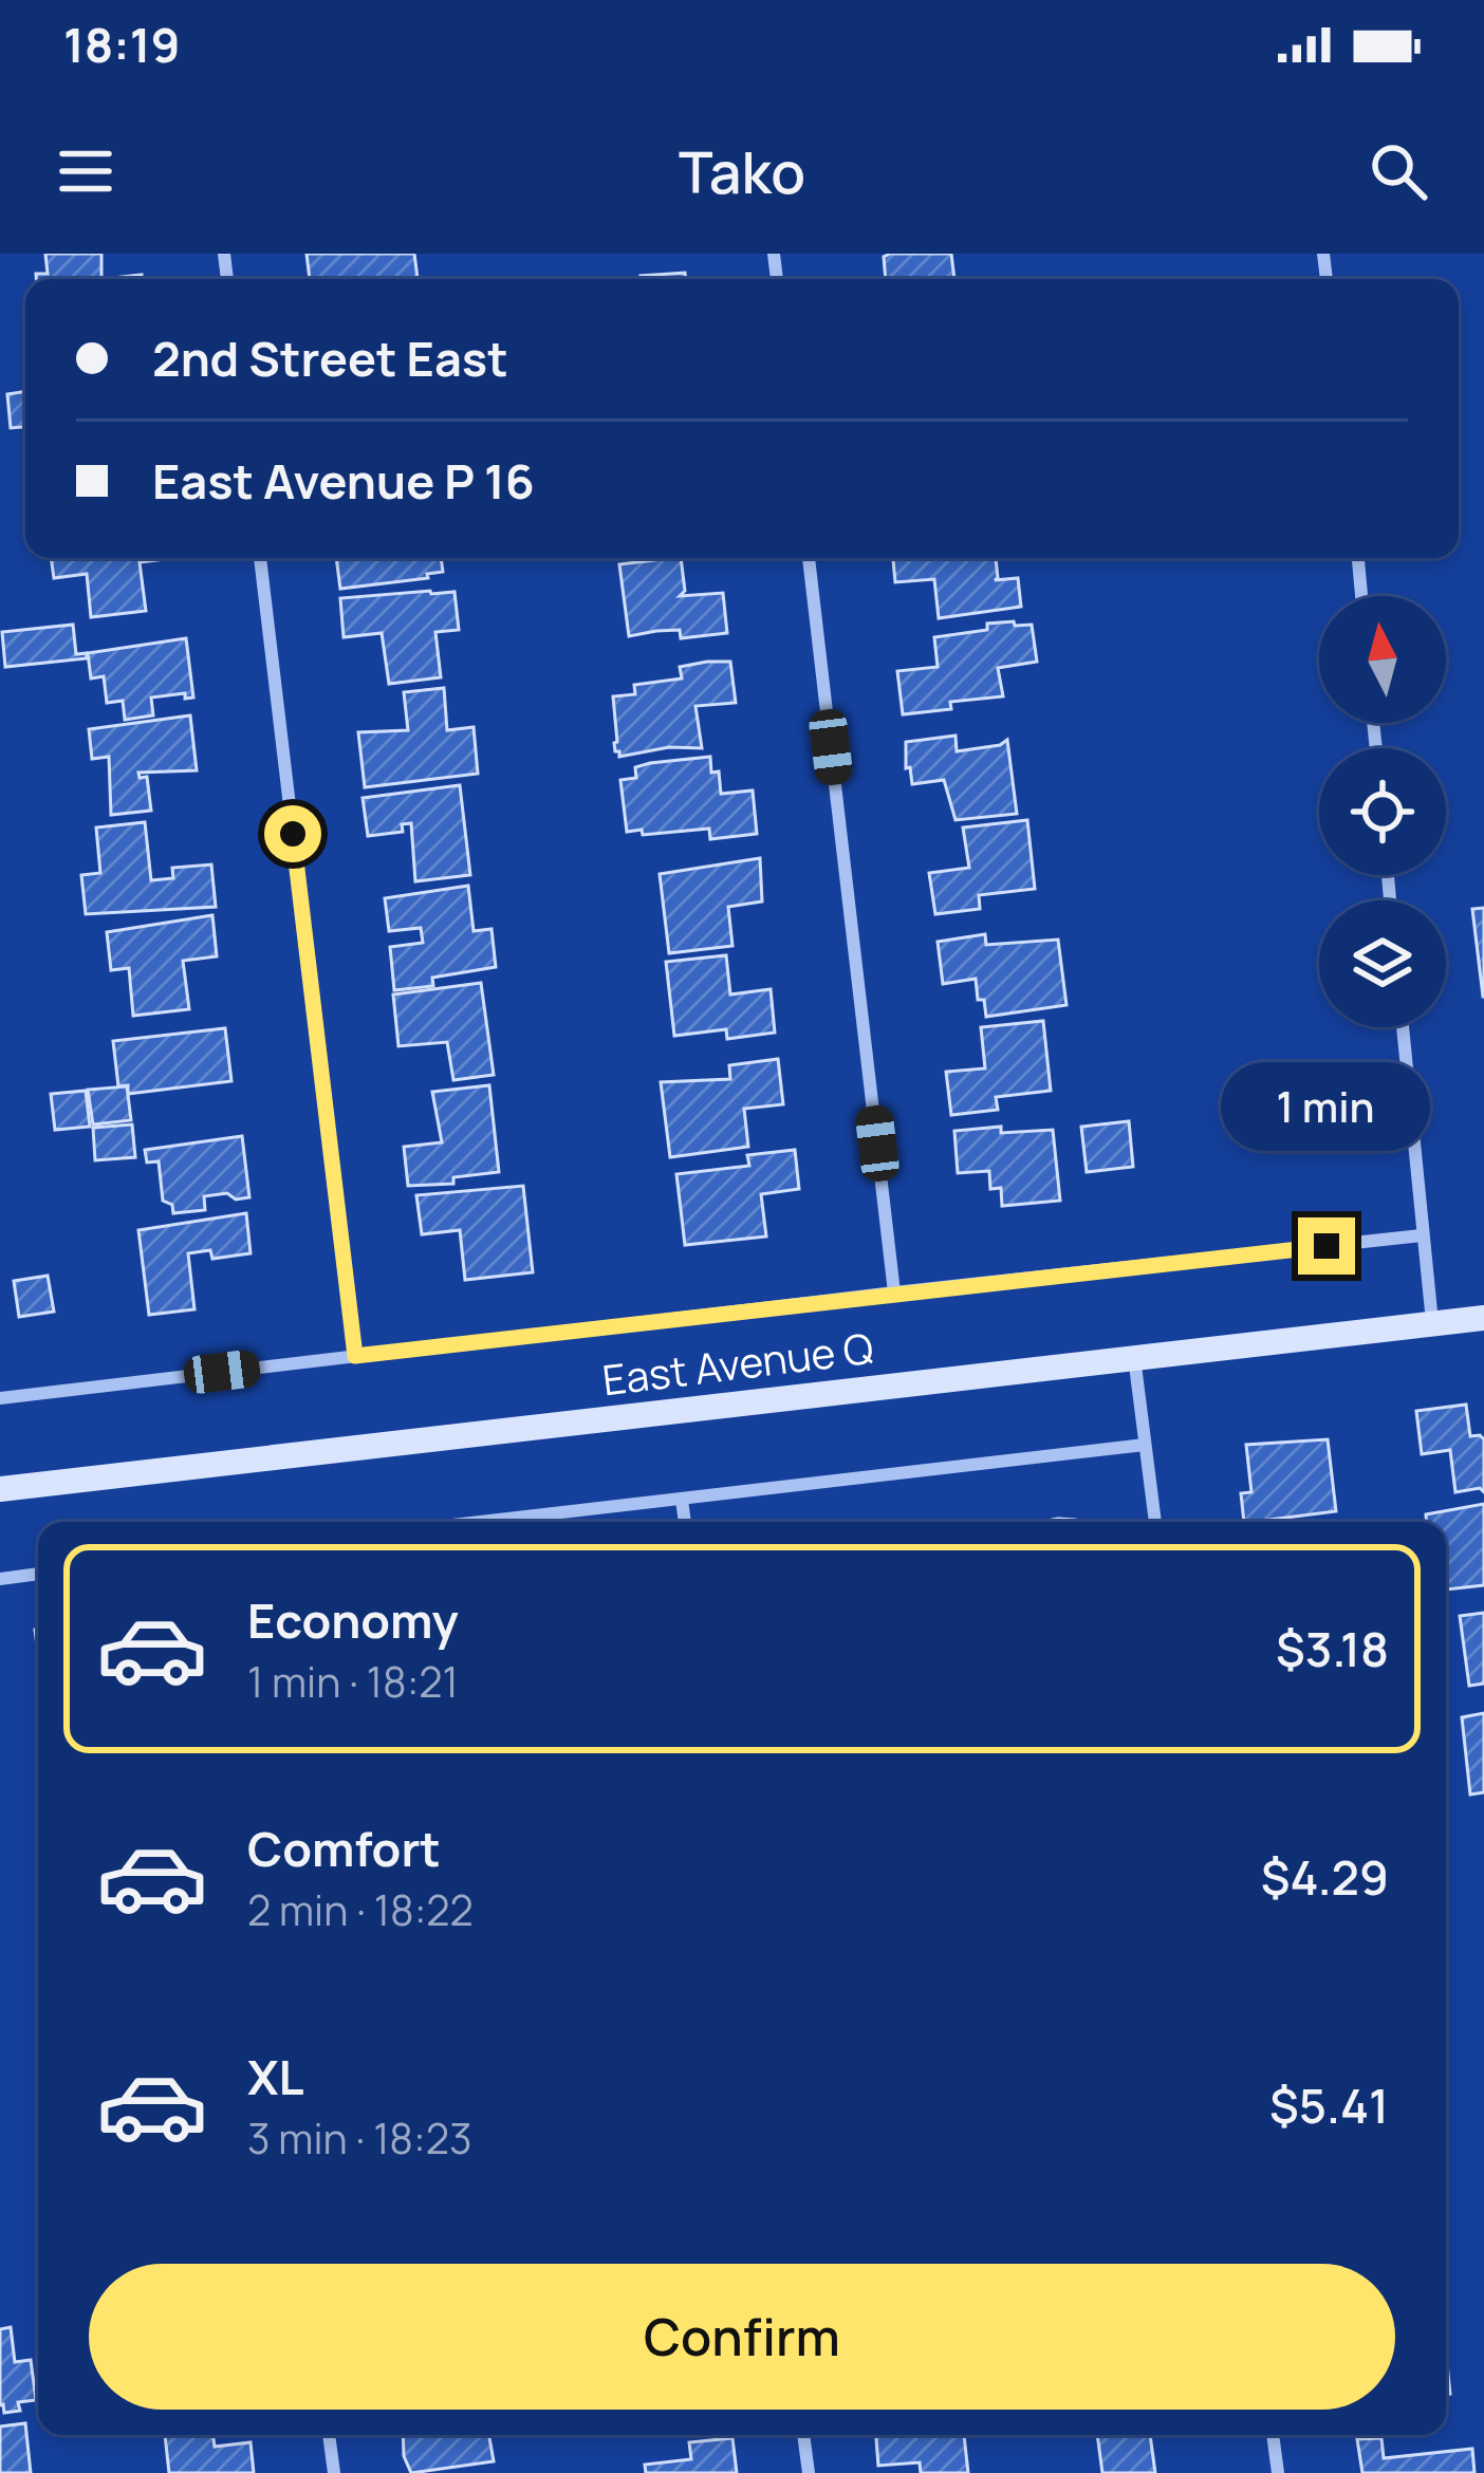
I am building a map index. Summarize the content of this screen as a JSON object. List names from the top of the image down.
{
  "streets": {
    "street": ["East Avenue Q"]
  },
  "north": "top",
  "page": {
    "status": "18:19",
    "header": "Tako",
    "banner": ["2nd Street East", "East Avenue P 16"],
    "bubble": "1 min",
    "list": [
      {
        "name": "Economy",
        "note": "1 min · 18:21",
        "value": "$3.18"
      },
      {
        "name": "Comfort",
        "note": "2 min · 18:22",
        "value": "$4.29"
      },
      {
        "name": "XL",
        "note": "3 min · 18:23",
        "value": "$5.41"
      }
    ],
    "buttons": "Confirm"
  }
}
